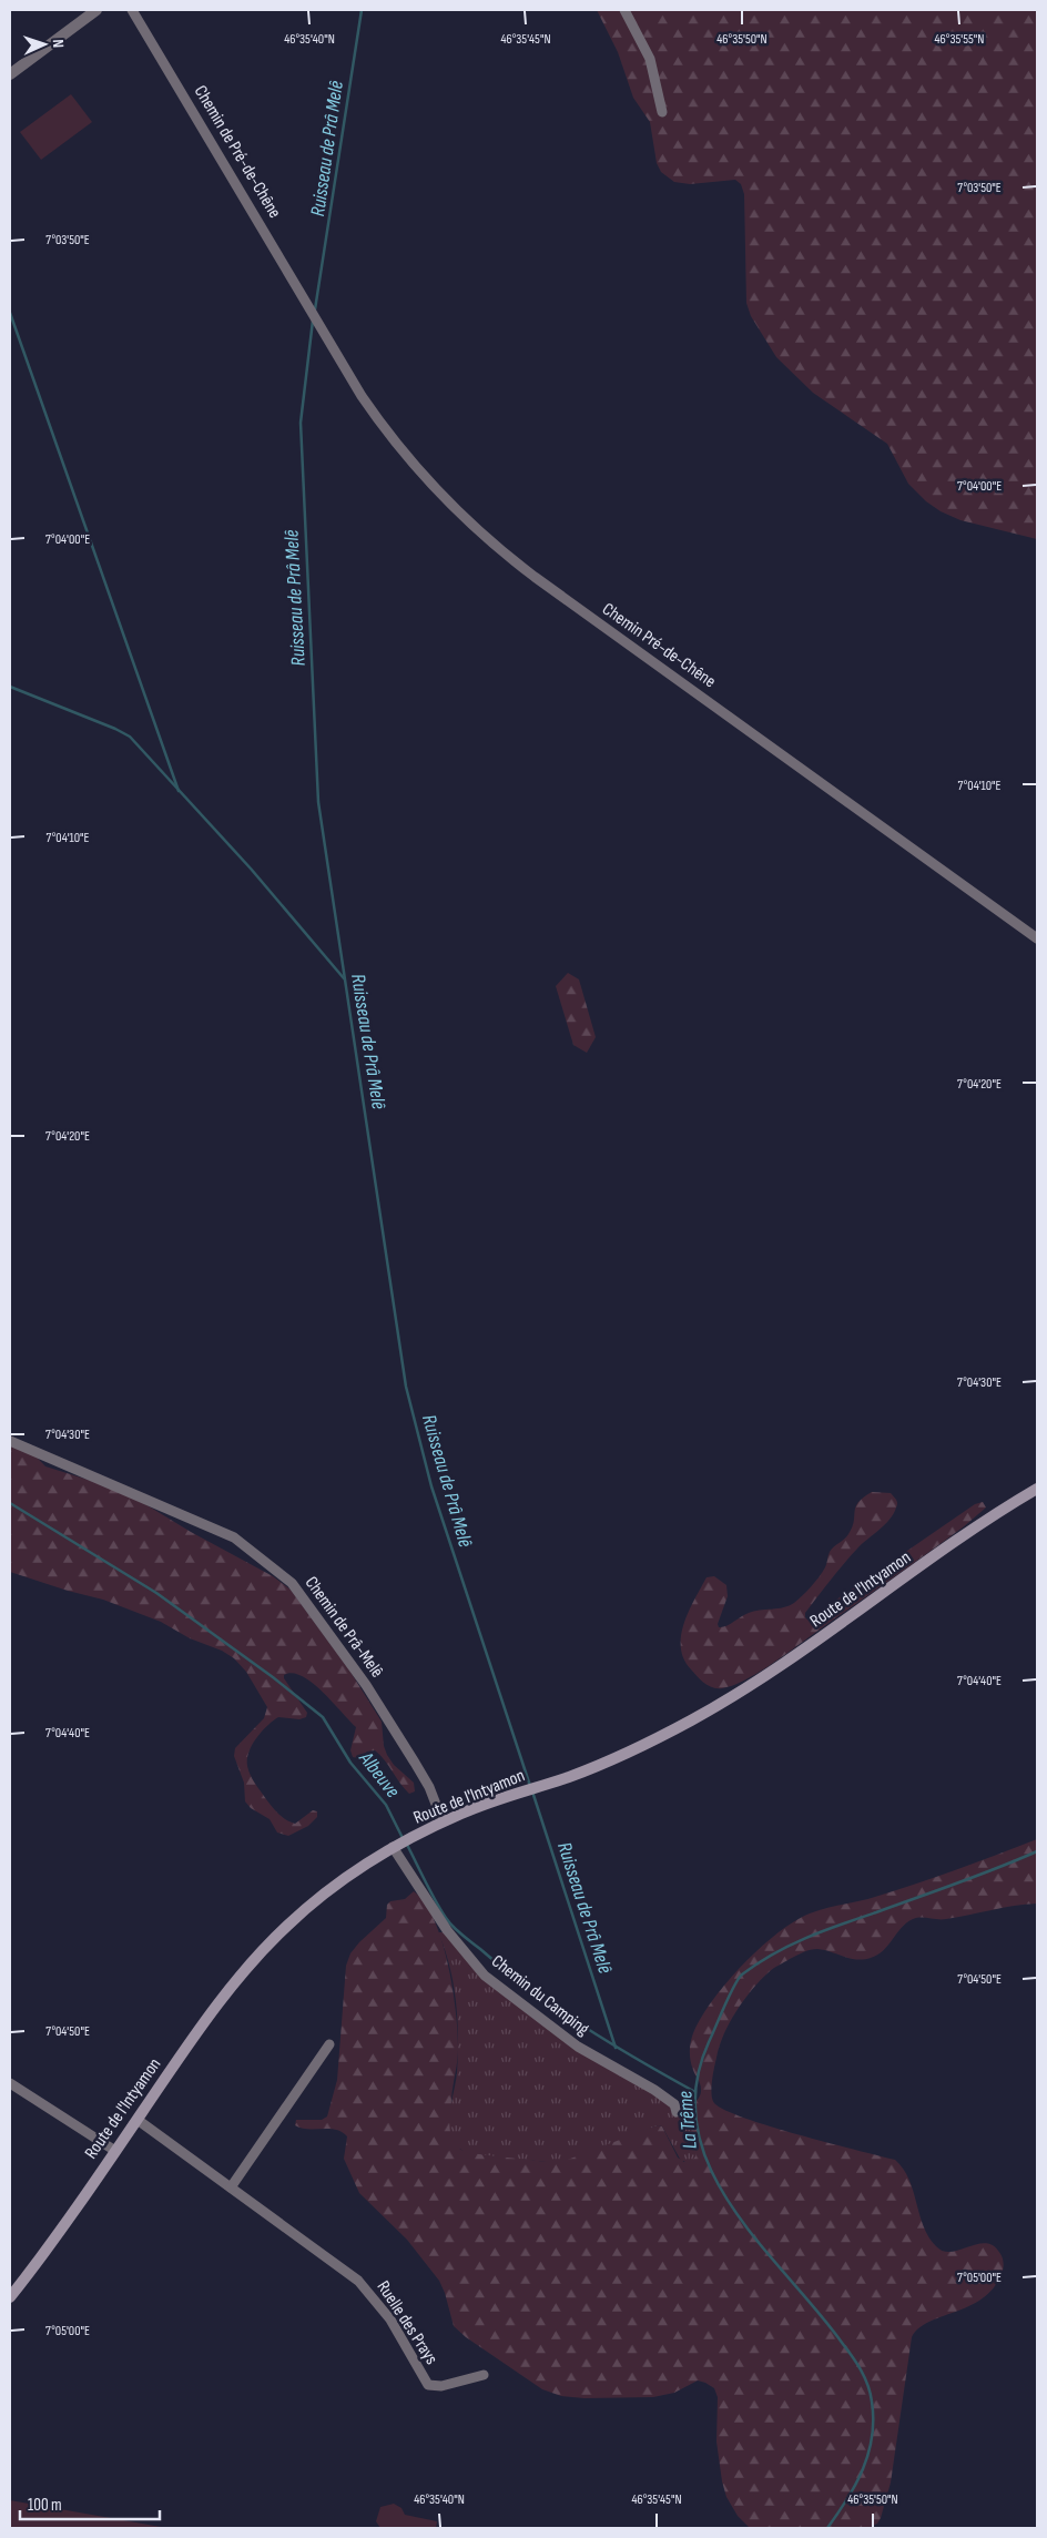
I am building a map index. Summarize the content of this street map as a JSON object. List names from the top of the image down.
{
  "streets": {
    "main road": ["Route de l'Intyamon"],
    "street": [
      "Chemin de Pré-de-Chêne",
      "Chemin Pré-de-Chêne",
      "Chemin de Prâ-Melê",
      "Chemin du Camping",
      "Ruelle des Prays"
    ]
  },
  "crossings": [
    ["Chemin de Pré-de-Chêne", "Chemin Pré-de-Chêne"],
    ["Route de l'Intyamon", "Chemin de Prâ-Melê"],
    ["Route de l'Intyamon", "Chemin du Camping"],
    ["Route de l'Intyamon", "Ruelle des Prays"]
  ],
  "water": ["Ruisseau de Prâ Melê", "Albeuve", "La Trême"],
  "scale_bar": "100 m",
  "north": "right",
  "coordinates": [
    "46°35'40\"N",
    "46°35'45\"N",
    "46°35'50\"N",
    "46°35'55\"N",
    "7°03'50\"E",
    "7°04'00\"E",
    "7°04'10\"E",
    "7°04'20\"E",
    "7°04'30\"E",
    "7°04'40\"E",
    "7°04'50\"E",
    "7°05'00\"E"
  ]
}
